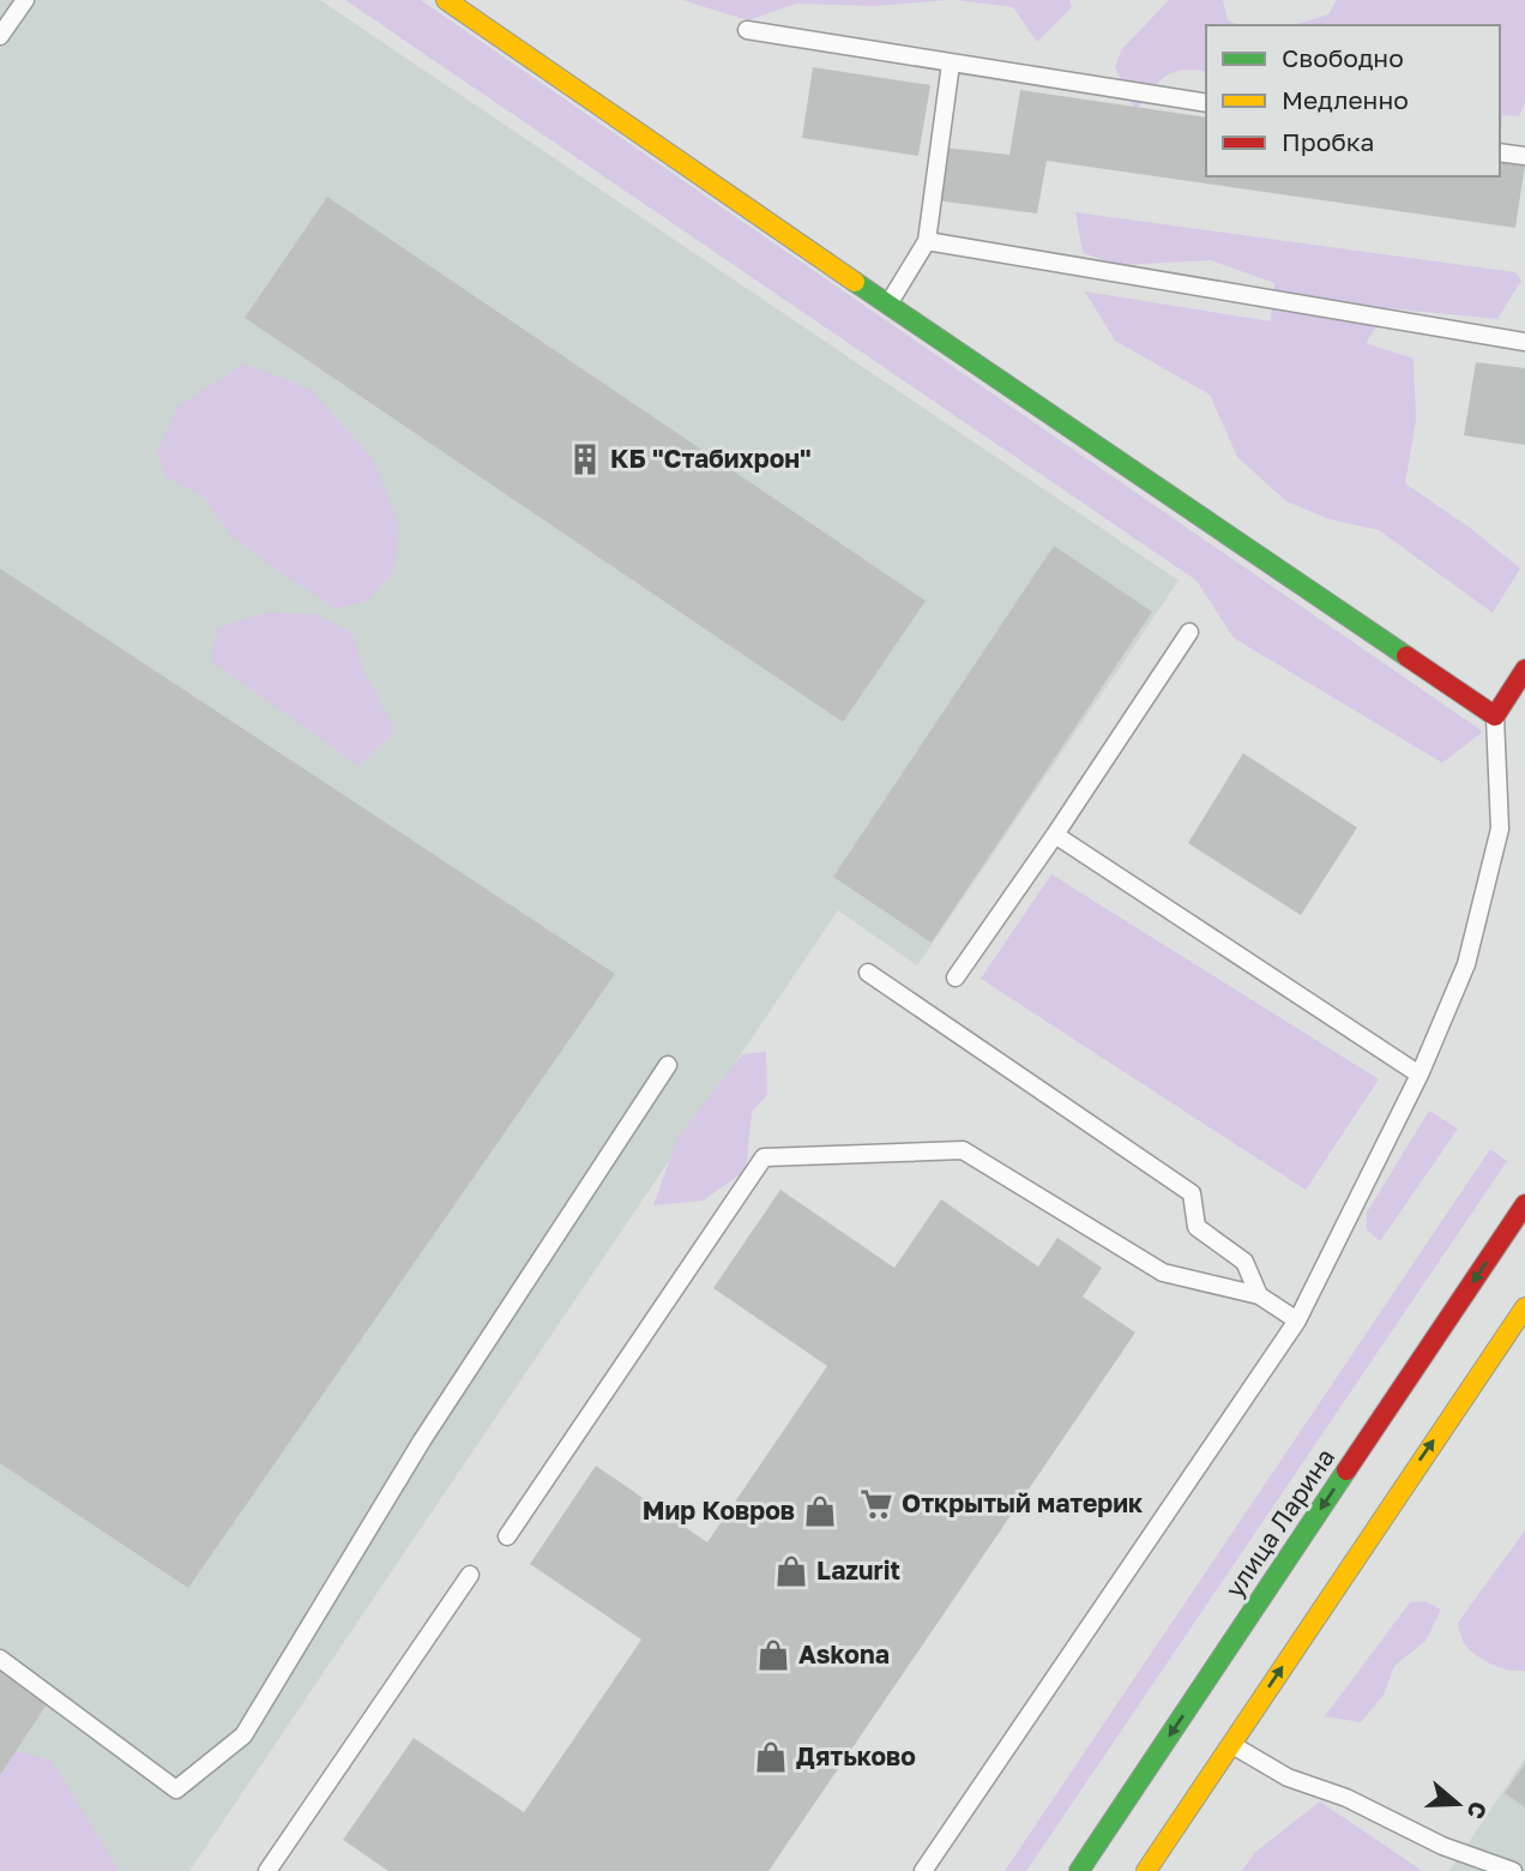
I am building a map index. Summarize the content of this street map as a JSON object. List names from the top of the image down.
{
  "streets": {
    "main road": ["улица Ларина"]
  },
  "places": {
    "building": ["КБ \"Стабихрон\""],
    "supermarket": ["Открытый материк"],
    "shop": [
      "Мир Ковров",
      "Lazurit",
      "Askona",
      "Дятьково"
    ]
  },
  "legend": ["Свободно", "Медленно", "Пробка"],
  "north": "right"
}
